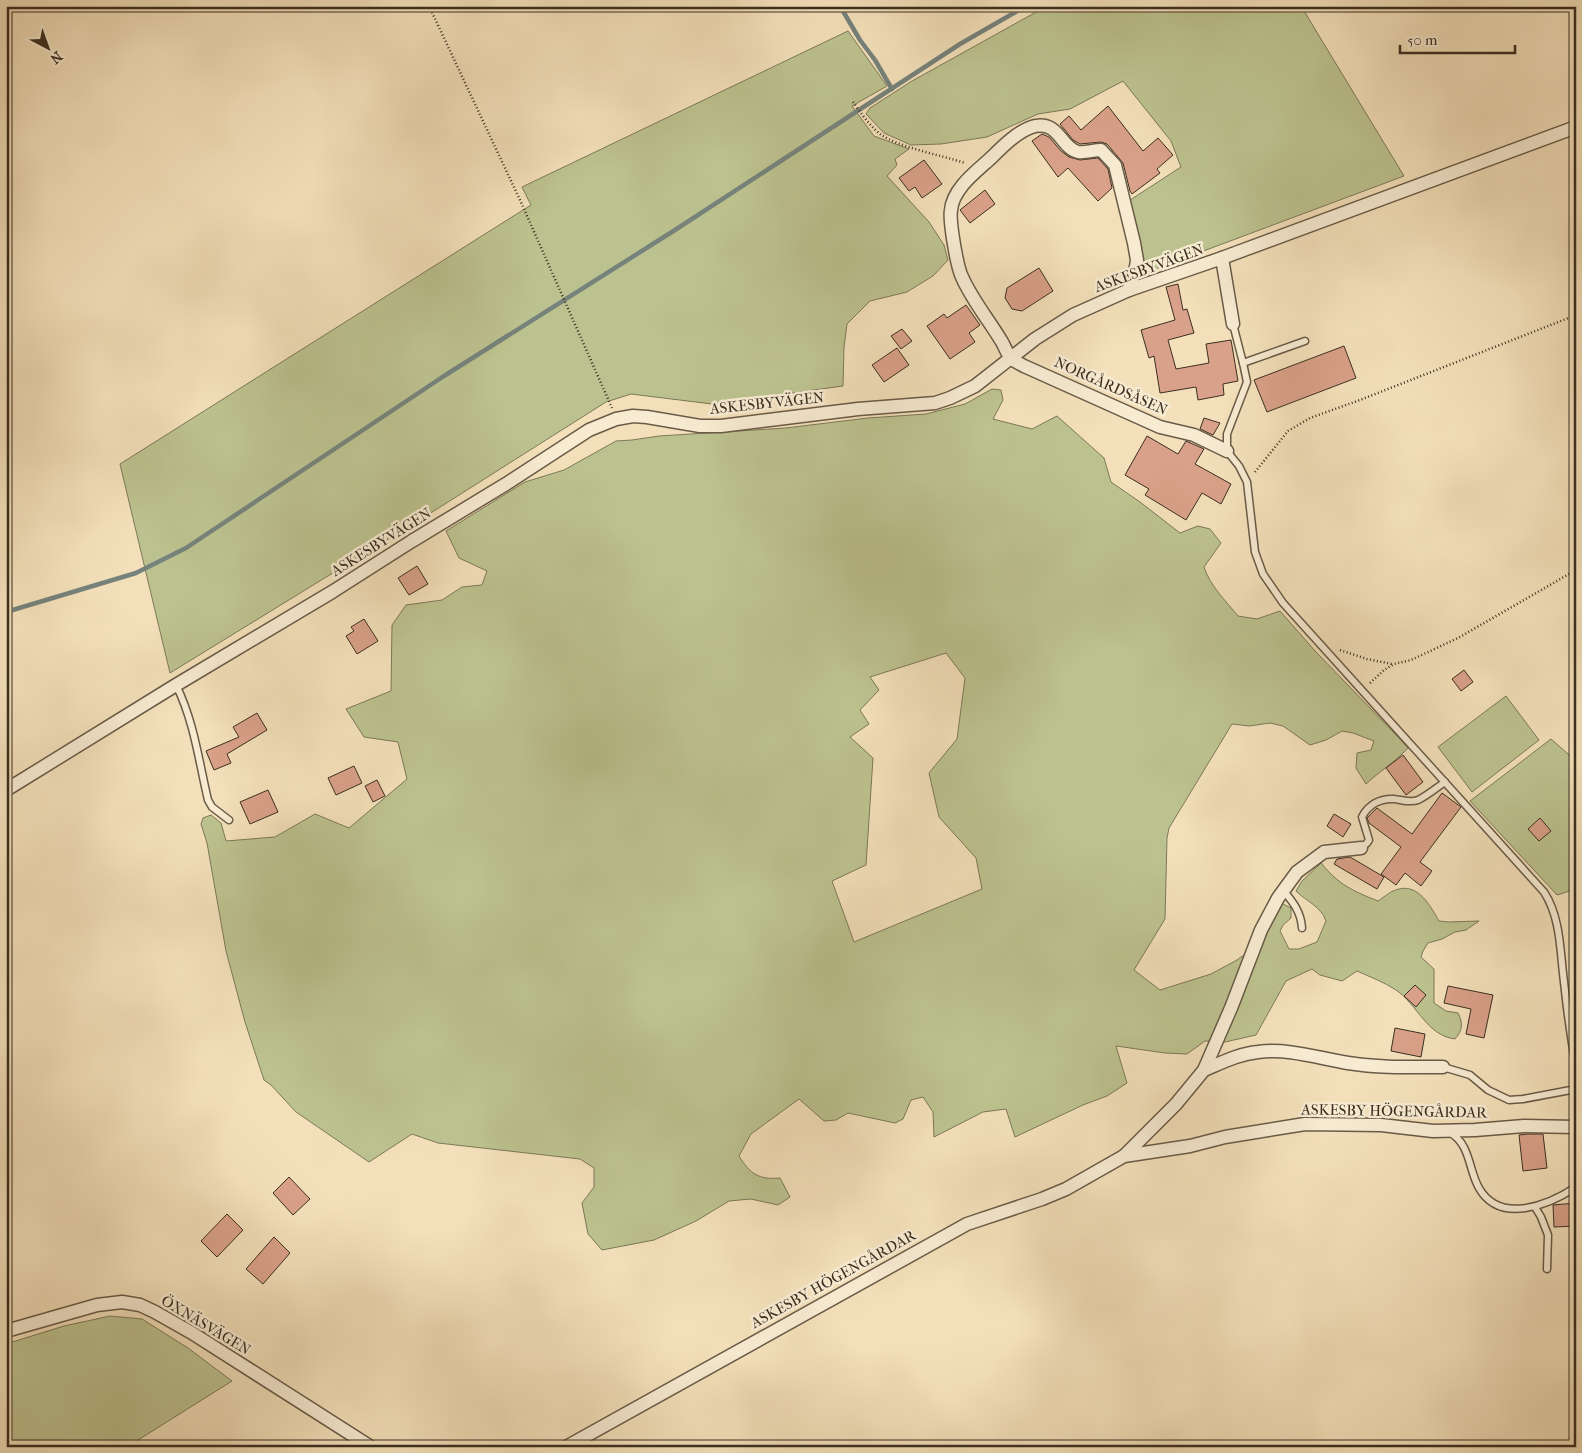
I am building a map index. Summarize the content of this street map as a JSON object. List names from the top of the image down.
{
  "streets": {
    "street": [
      "ASKESBYVÄGEN",
      "NORGÅRDSÅSEN",
      "ASKESBY HÖGENGÅRDAR",
      "ÖXNÄSVÄGEN"
    ]
  },
  "crossings": [
    ["ASKESBYVÄGEN", "NORGÅRDSÅSEN"]
  ],
  "scale_bar": "50 m",
  "north": "bottom right"
}
